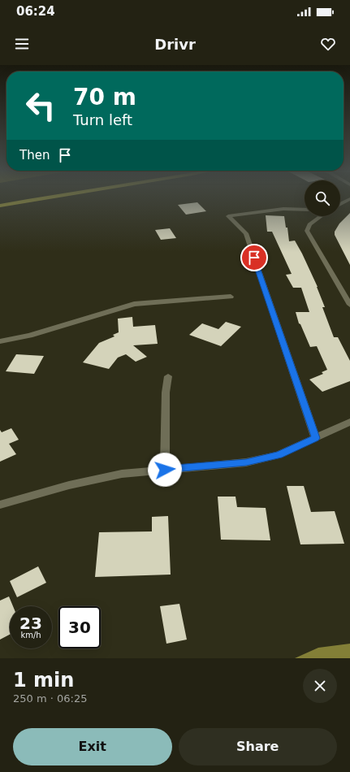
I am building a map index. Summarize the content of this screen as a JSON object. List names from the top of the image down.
{
  "page": {
    "status": "06:24",
    "header": "Drivr",
    "turn": ["70 m", "Turn left"],
    "then": "Then",
    "speed": "23 km/h",
    "limit": "30",
    "heading": ["1 min", "250 m · 06:25"],
    "buttons": ["Exit", "Share"]
  }
}
